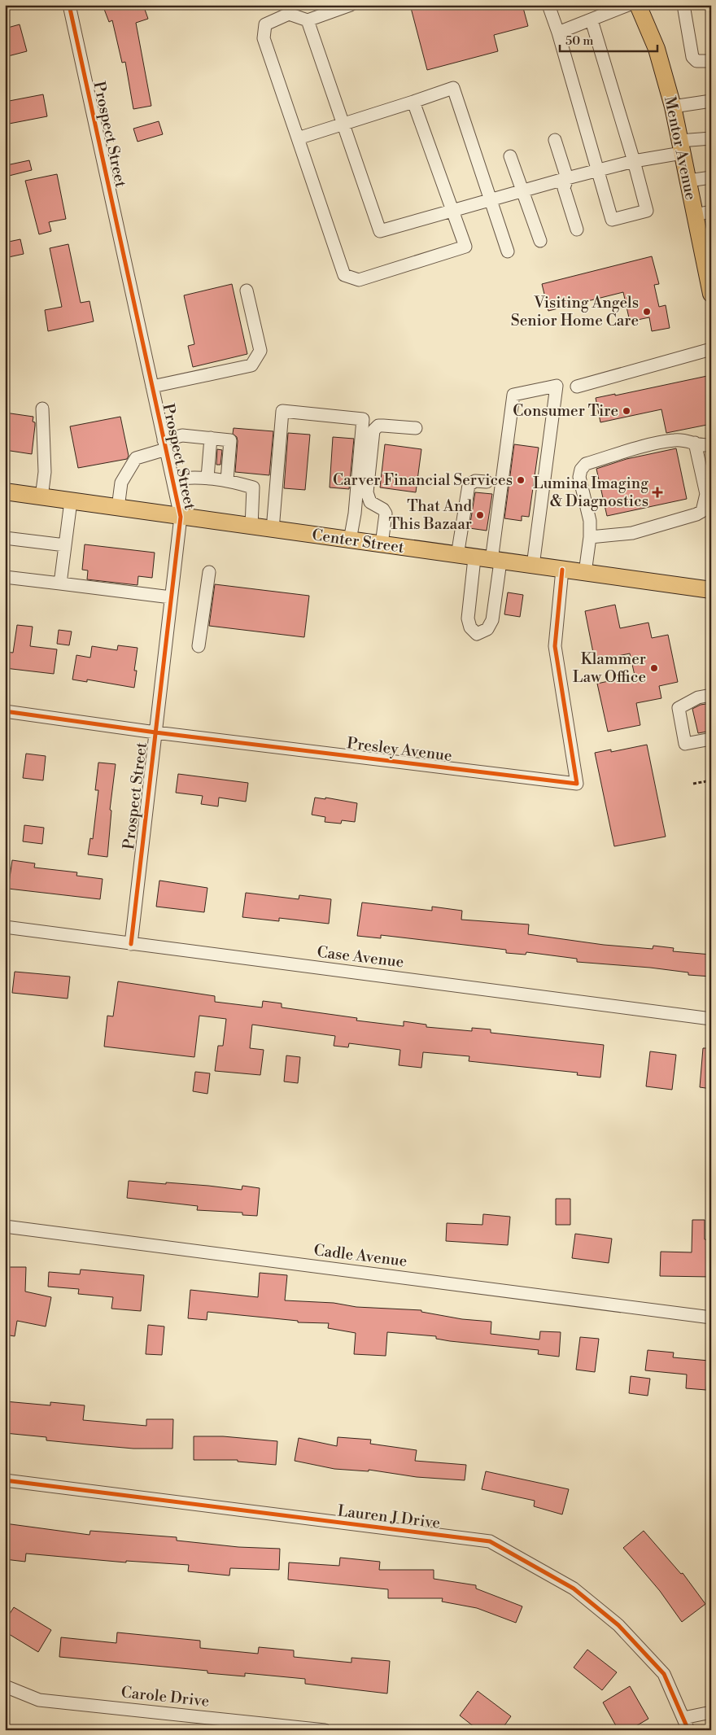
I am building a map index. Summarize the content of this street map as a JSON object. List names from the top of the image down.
{
  "streets": {
    "main road": ["Mentor Avenue", "Center Street"],
    "street": [
      "Prospect Street",
      "Presley Avenue",
      "Case Avenue",
      "Cadle Avenue",
      "Lauren J Drive",
      "Carole Drive"
    ]
  },
  "crossings": [
    ["Prospect Street", "Center Street"],
    ["Prospect Street", "Presley Avenue"],
    ["Prospect Street", "Case Avenue"],
    ["Center Street", "Presley Avenue"]
  ],
  "places": {
    "other": [
      "Visiting Angels Senior Home Care",
      "Consumer Tire",
      "Carver Financial Services",
      "That And This Bazaar",
      "Klammer Law Office"
    ],
    "health": ["Lumina Imaging & Diagnostics"]
  },
  "scale_bar": "50 m"
}
